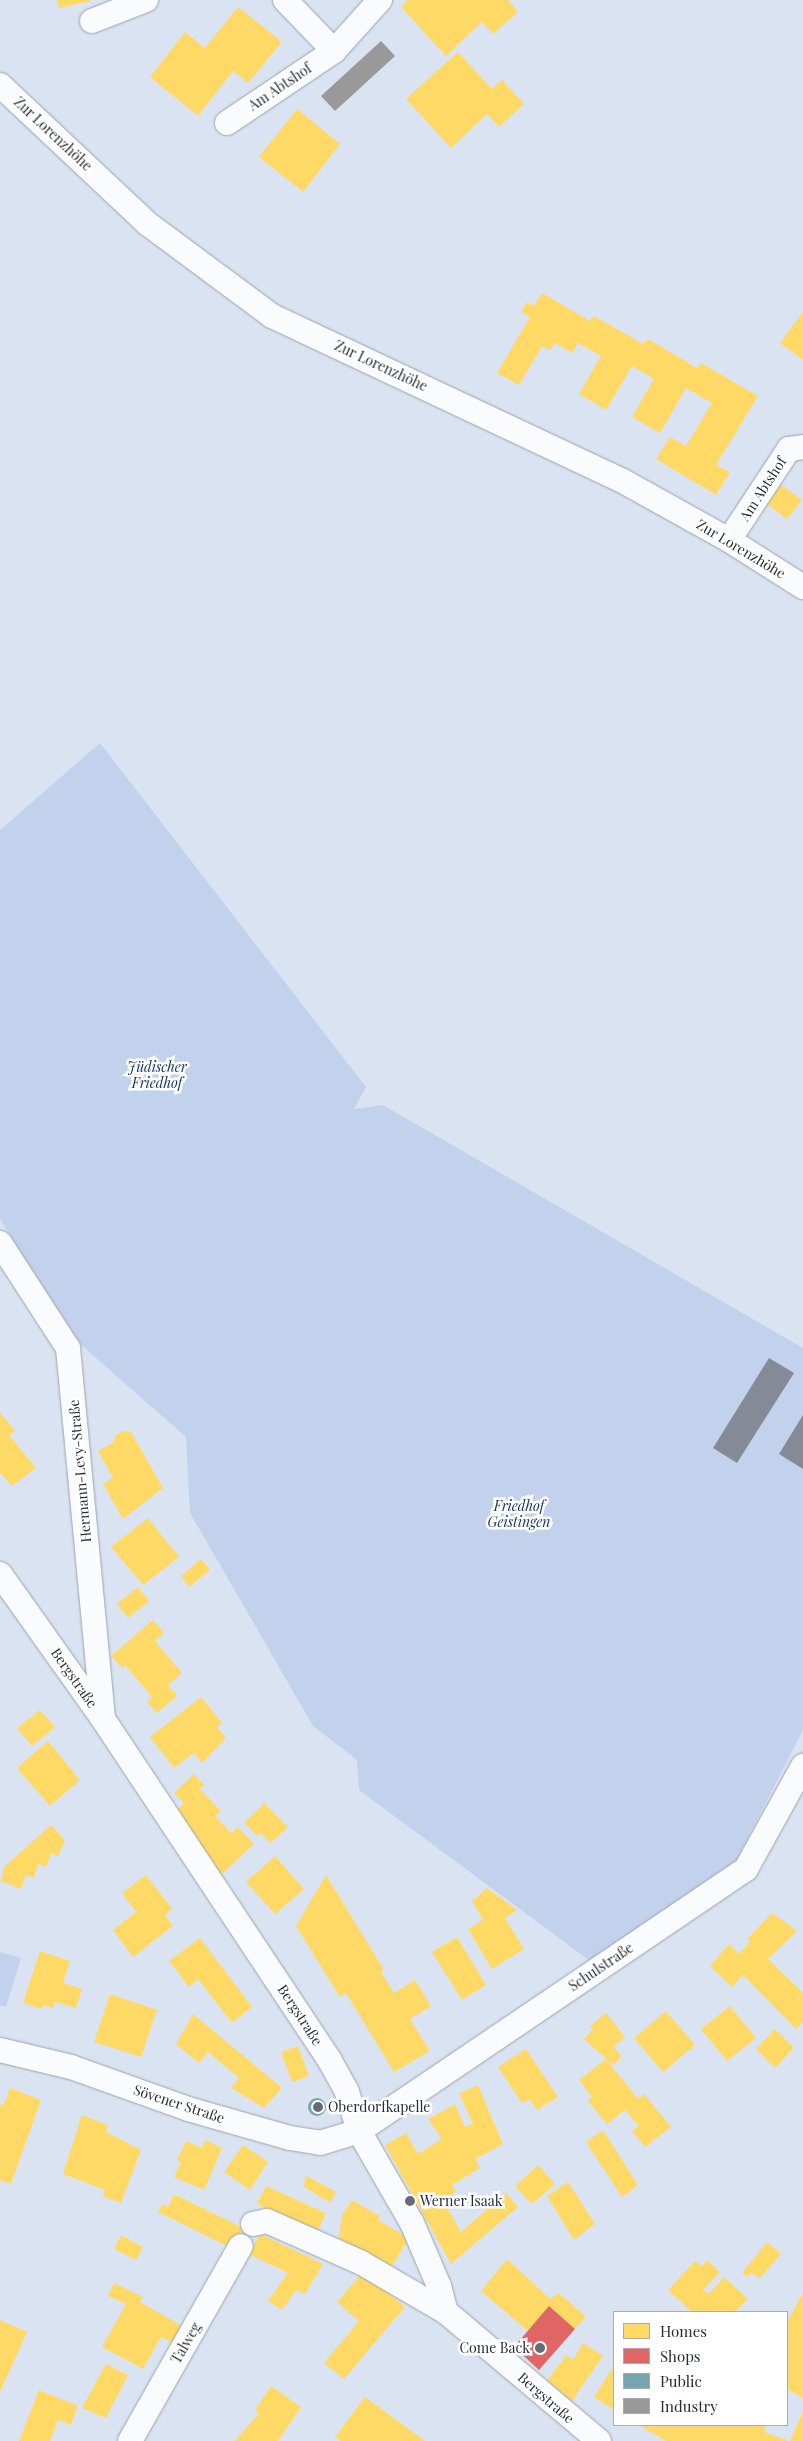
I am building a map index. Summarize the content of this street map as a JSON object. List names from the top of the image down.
{
  "streets": {
    "street": [
      "Am Abtshof",
      "Zur Lorenzhöhe",
      "Hermann-Levy-Straße",
      "Bergstraße",
      "Schulstraße",
      "Sövener Straße",
      "Talweg"
    ]
  },
  "crossings": [
    ["Am Abtshof", "Zur Lorenzhöhe"],
    ["Hermann-Levy-Straße", "Bergstraße"],
    ["Bergstraße", "Schulstraße"],
    ["Bergstraße", "Sövener Straße"],
    ["Schulstraße", "Sövener Straße"]
  ],
  "parks": ["Jüdischer Friedhof", "Friedhof Geistingen"],
  "places": ["Oberdorfkapelle", "Werner Isaak", "Come Back"],
  "legend": [
    "Homes",
    "Shops",
    "Public",
    "Industry"
  ]
}
